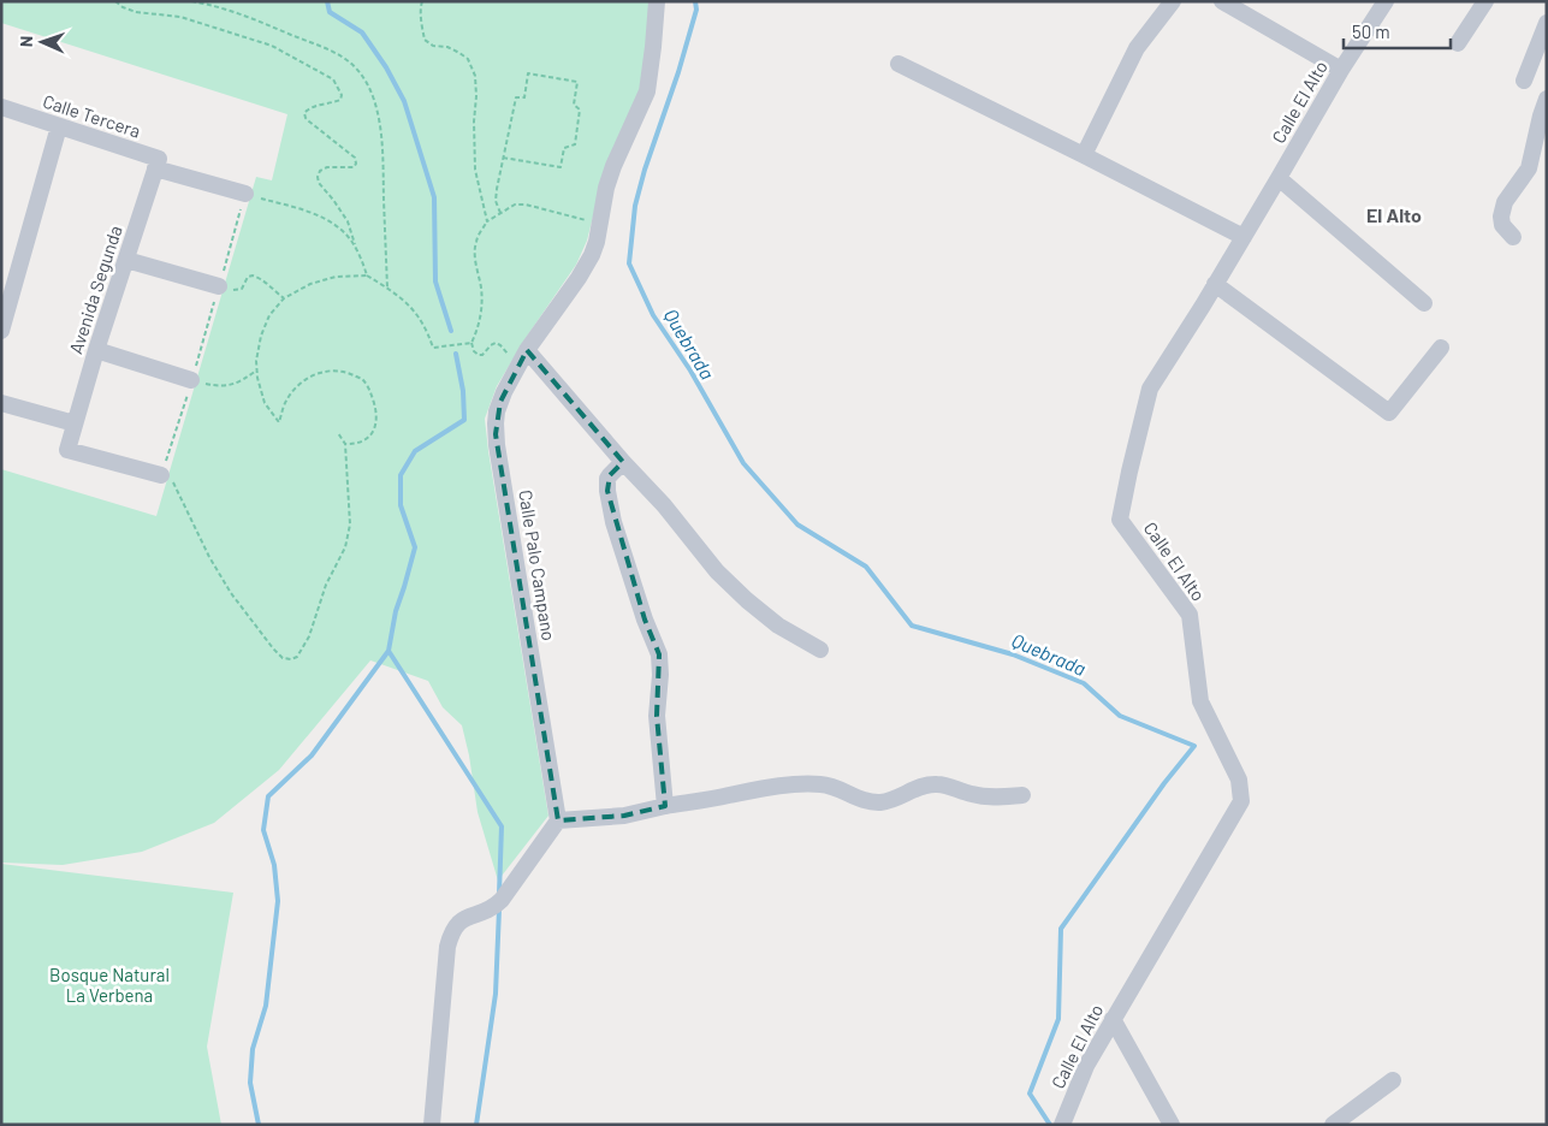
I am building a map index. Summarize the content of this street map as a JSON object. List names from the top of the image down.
{
  "streets": {
    "street": [
      "Calle El Alto",
      "Calle Tercera",
      "Avenida Segunda",
      "Calle Palo Campano"
    ]
  },
  "crossings": [
    ["Calle Tercera", "Avenida Segunda"]
  ],
  "districts": ["El Alto"],
  "water": ["Quebrada"],
  "parks": ["Bosque Natural La Verbena"],
  "scale_bar": "50 m",
  "north": "left"
}
